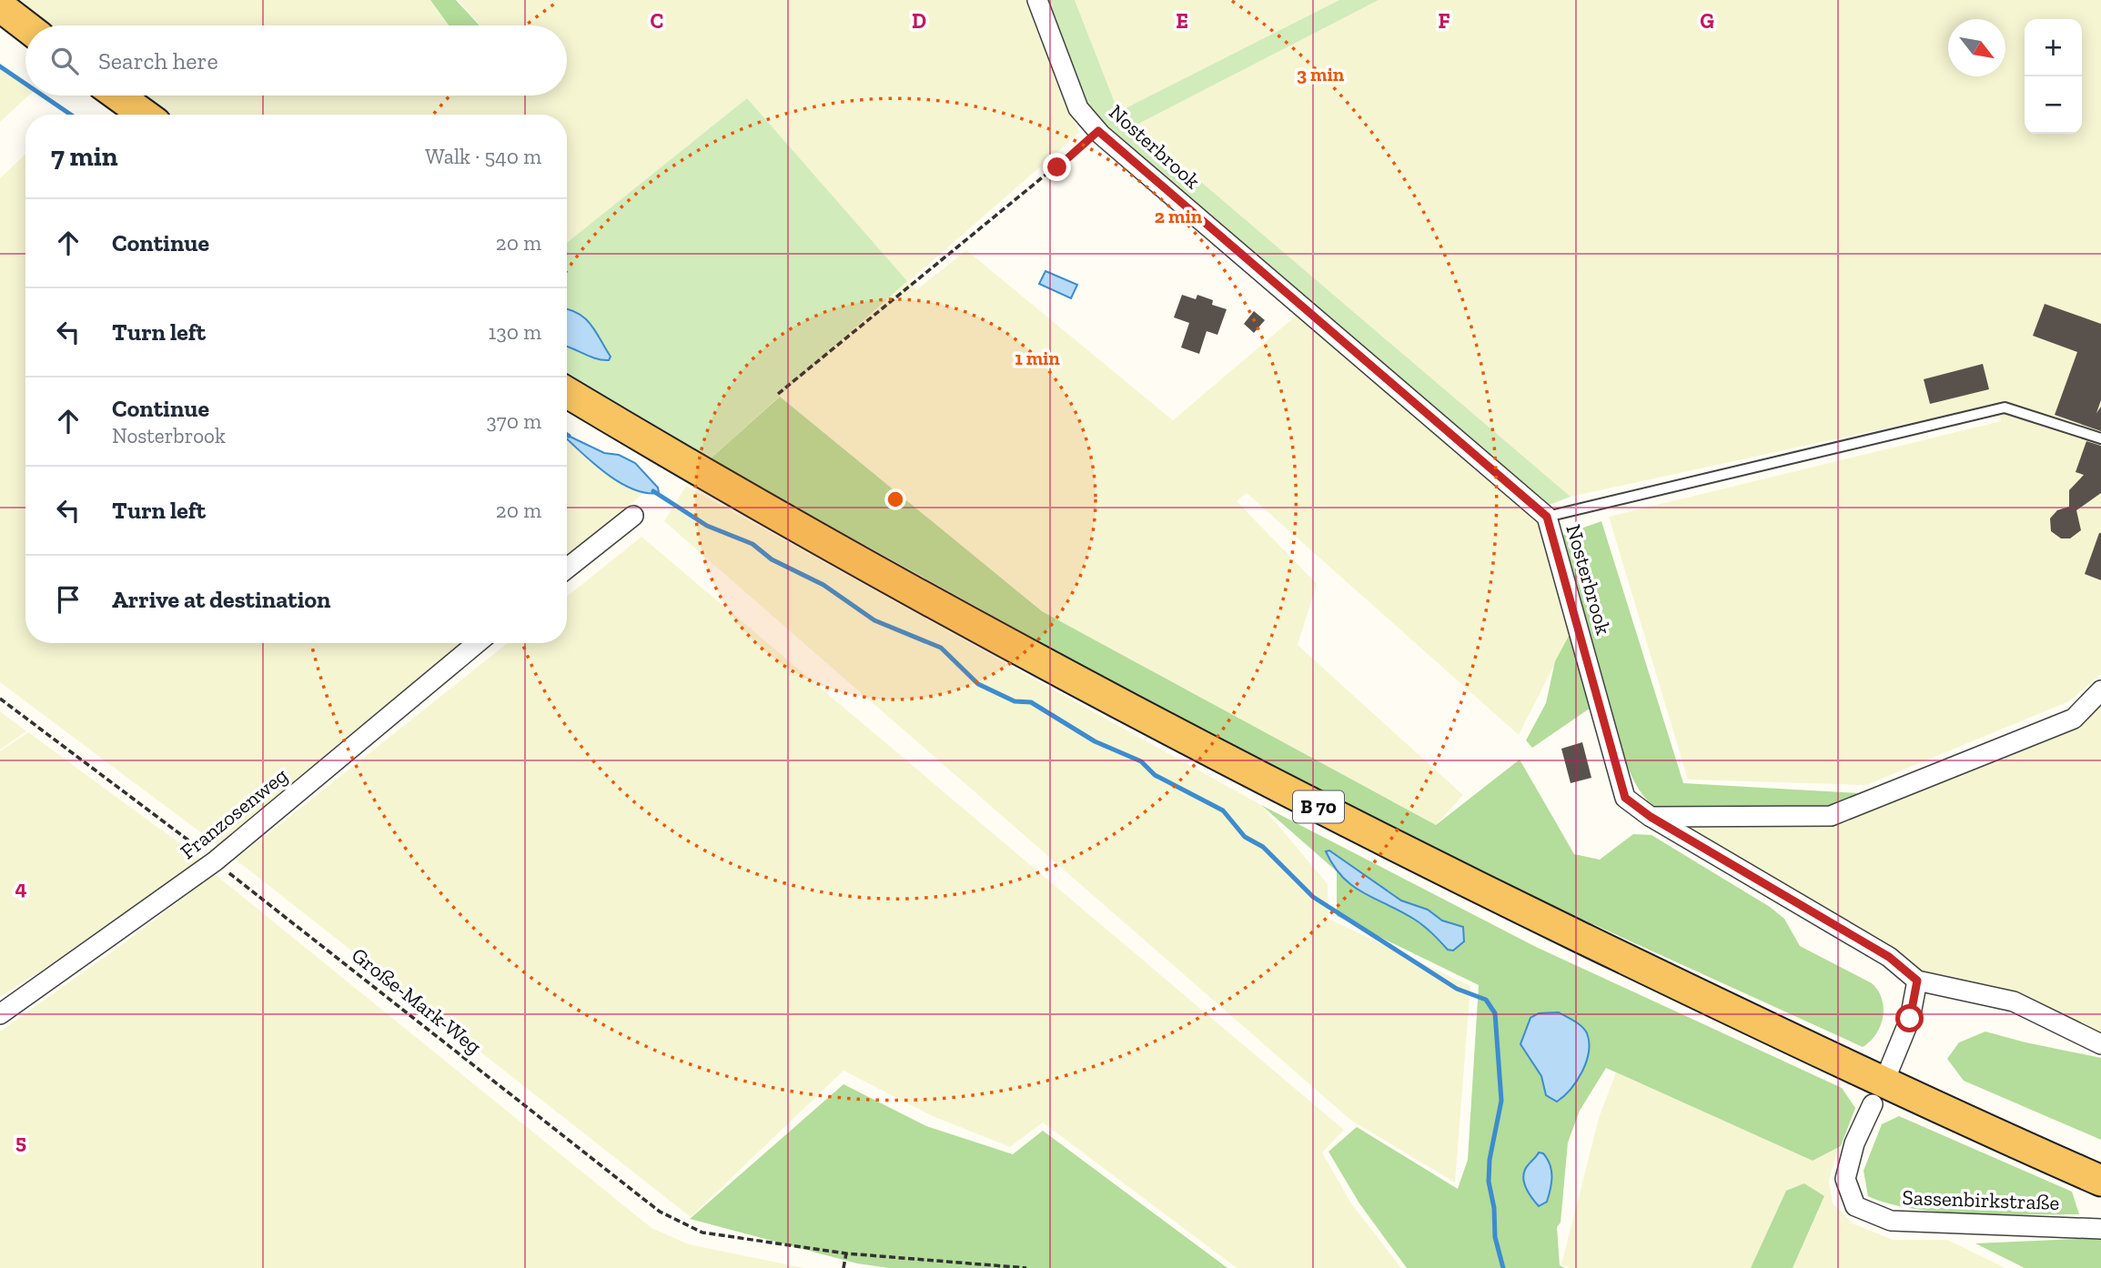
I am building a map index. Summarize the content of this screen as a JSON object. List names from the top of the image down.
{
  "streets": {
    "highway": ["B 70"],
    "street": ["Nosterbrook", "Franzosenweg", "Sassenbirkstraße"],
    "path": ["Große-Mark-Weg"]
  },
  "crossings": [
    ["Franzosenweg", "Große-Mark-Weg"]
  ],
  "north": "bottom right",
  "page": {
    "map_buttons": ["+", "−"],
    "search": "Search here",
    "heading": ["7 min", "Walk · 540 m"],
    "list": [
      ["Continue", "20 m"],
      ["Turn left", "130 m"],
      ["Continue", "Nosterbrook", "370 m"],
      ["Turn left", "20 m"],
      "Arrive at destination"
    ]
  },
  "grid": {
    "columns": [
      "C",
      "D",
      "E",
      "F",
      "G"
    ],
    "rows": ["4", "5"]
  },
  "rings": ["3 min", "2 min", "1 min"]
}
